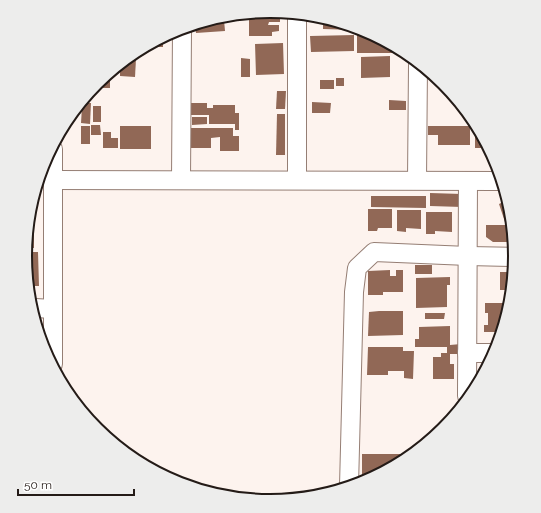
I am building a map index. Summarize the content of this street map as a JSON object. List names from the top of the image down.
{
  "scale_bar": "50 m"
}
